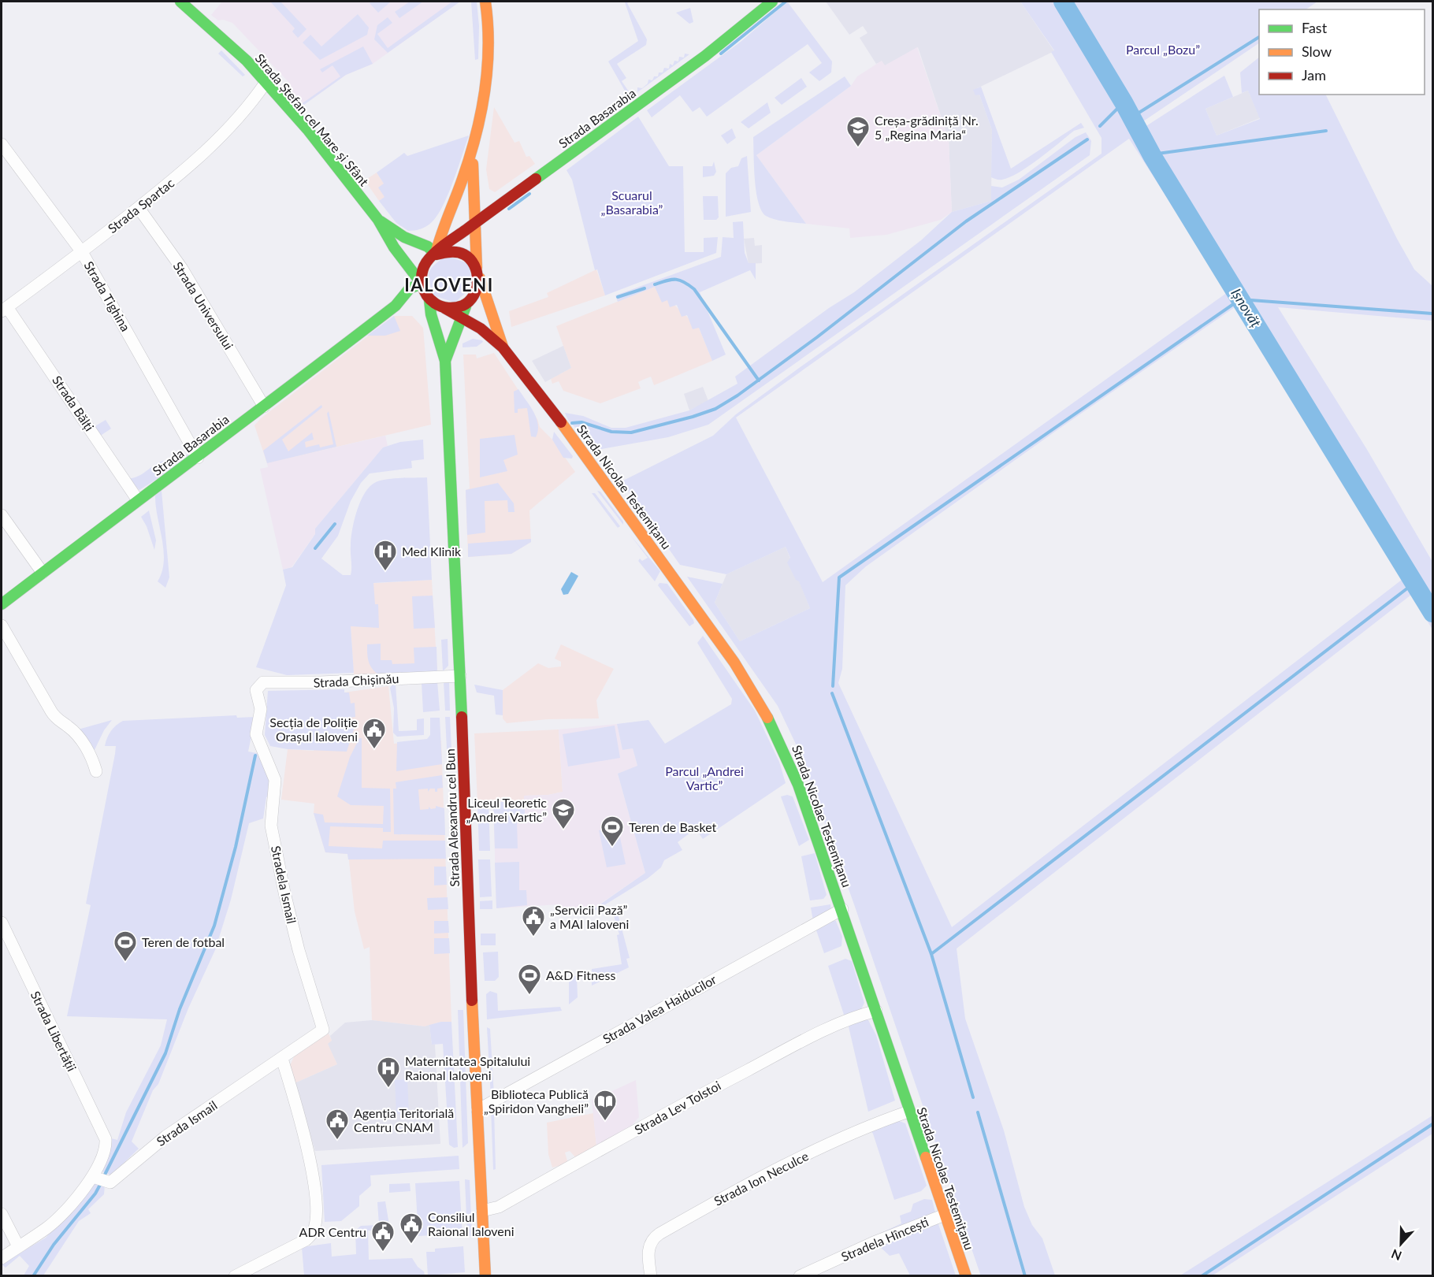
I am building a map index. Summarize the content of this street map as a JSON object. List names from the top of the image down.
{
  "streets": {
    "main road": [
      "Strada Basarabia",
      "Strada Ștefan cel Mare și Sfânt",
      "Strada Nicolae Testemițanu",
      "Strada Alexandru cel Bun"
    ],
    "street": [
      "Strada Spartac",
      "Strada Tighina",
      "Strada Universului",
      "Strada Bălți",
      "Strada Chișinău",
      "Stradela Ismail",
      "Strada Valea Haiducilor",
      "Strada Libertății",
      "Strada Lev Tolstoi",
      "Strada Ismail",
      "Strada Ion Neculce",
      "Stradela Hîncești"
    ]
  },
  "crossings": [
    ["Strada Basarabia", "Strada Ștefan cel Mare și Sfânt"],
    ["Strada Basarabia", "Strada Tighina"],
    ["Strada Basarabia", "Strada Universului"],
    ["Strada Basarabia", "Strada Bălți"],
    ["Strada Basarabia", "Strada Nicolae Testemițanu"],
    ["Strada Basarabia", "Strada Alexandru cel Bun"],
    ["Strada Ștefan cel Mare și Sfânt", "Strada Spartac"],
    ["Strada Ștefan cel Mare și Sfânt", "Strada Nicolae Testemițanu"],
    ["Strada Ștefan cel Mare și Sfânt", "Strada Alexandru cel Bun"],
    ["Strada Spartac", "Strada Tighina"],
    ["Strada Spartac", "Strada Universului"],
    ["Strada Spartac", "Strada Bălți"],
    ["Strada Nicolae Testemițanu", "Strada Alexandru cel Bun"],
    ["Strada Nicolae Testemițanu", "Strada Valea Haiducilor"],
    ["Strada Nicolae Testemițanu", "Strada Lev Tolstoi"],
    ["Strada Nicolae Testemițanu", "Strada Ion Neculce"],
    ["Strada Nicolae Testemițanu", "Stradela Hîncești"],
    ["Strada Chișinău", "Strada Alexandru cel Bun"],
    ["Strada Chișinău", "Stradela Ismail"],
    ["Strada Alexandru cel Bun", "Strada Valea Haiducilor"],
    ["Strada Alexandru cel Bun", "Strada Lev Tolstoi"],
    ["Stradela Ismail", "Strada Ismail"],
    ["Strada Libertății", "Strada Ismail"]
  ],
  "districts": ["IALOVENI"],
  "water": ["Ișnovăț"],
  "parks": ["Parcul „Bozu”", "Scuarul „Basarabia”", "Parcul „Andrei Vartic”"],
  "places": {
    "school or university": ["Creșa-grădiniță Nr. 5 „Regina Maria“", "Liceul Teoretic „Andrei Vartic”"],
    "hospital": ["Med Klinik", "Maternitatea Spitalului Raional Ialoveni"],
    "public building": [
      "Secția de Poliție Orașul Ialoveni",
      "„Servicii Pază” a MAI Ialoveni",
      "Agenția Teritorială Centru CNAM",
      "Consiliul Raional Ialoveni",
      "ADR Centru"
    ],
    "sports": ["Teren de Basket", "Teren de fotbal", "A&D Fitness"],
    "library": ["Biblioteca Publică „Spiridon Vangheli”"]
  },
  "legend": ["Fast", "Slow", "Jam"],
  "north": "bottom"
}
